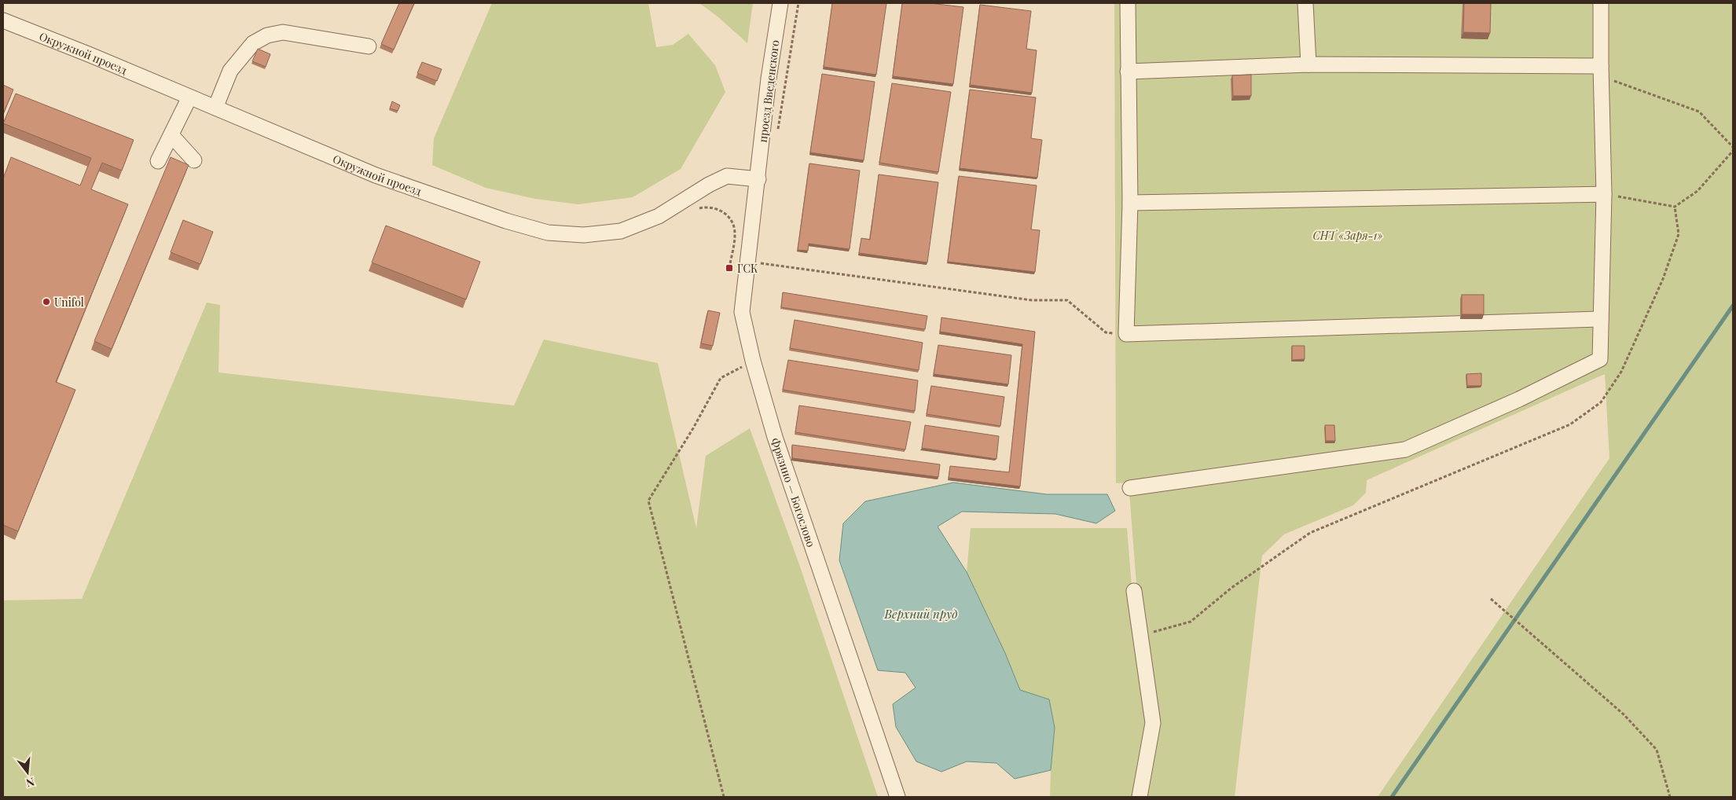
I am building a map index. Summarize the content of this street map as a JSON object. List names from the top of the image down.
{
  "streets": {
    "street": ["Окружной проезд", "проезд Введенского", "Фрязино — Богослово"]
  },
  "crossings": [
    ["Окружной проезд", "проезд Введенского"],
    ["Окружной проезд", "Фрязино — Богослово"],
    ["проезд Введенского", "Фрязино — Богослово"]
  ],
  "water": ["Верхний пруд"],
  "parks": ["СНТ «Заря-1»"],
  "places": {
    "transit": ["ГСК"],
    "other": ["Unifol"]
  },
  "north": "bottom"
}
